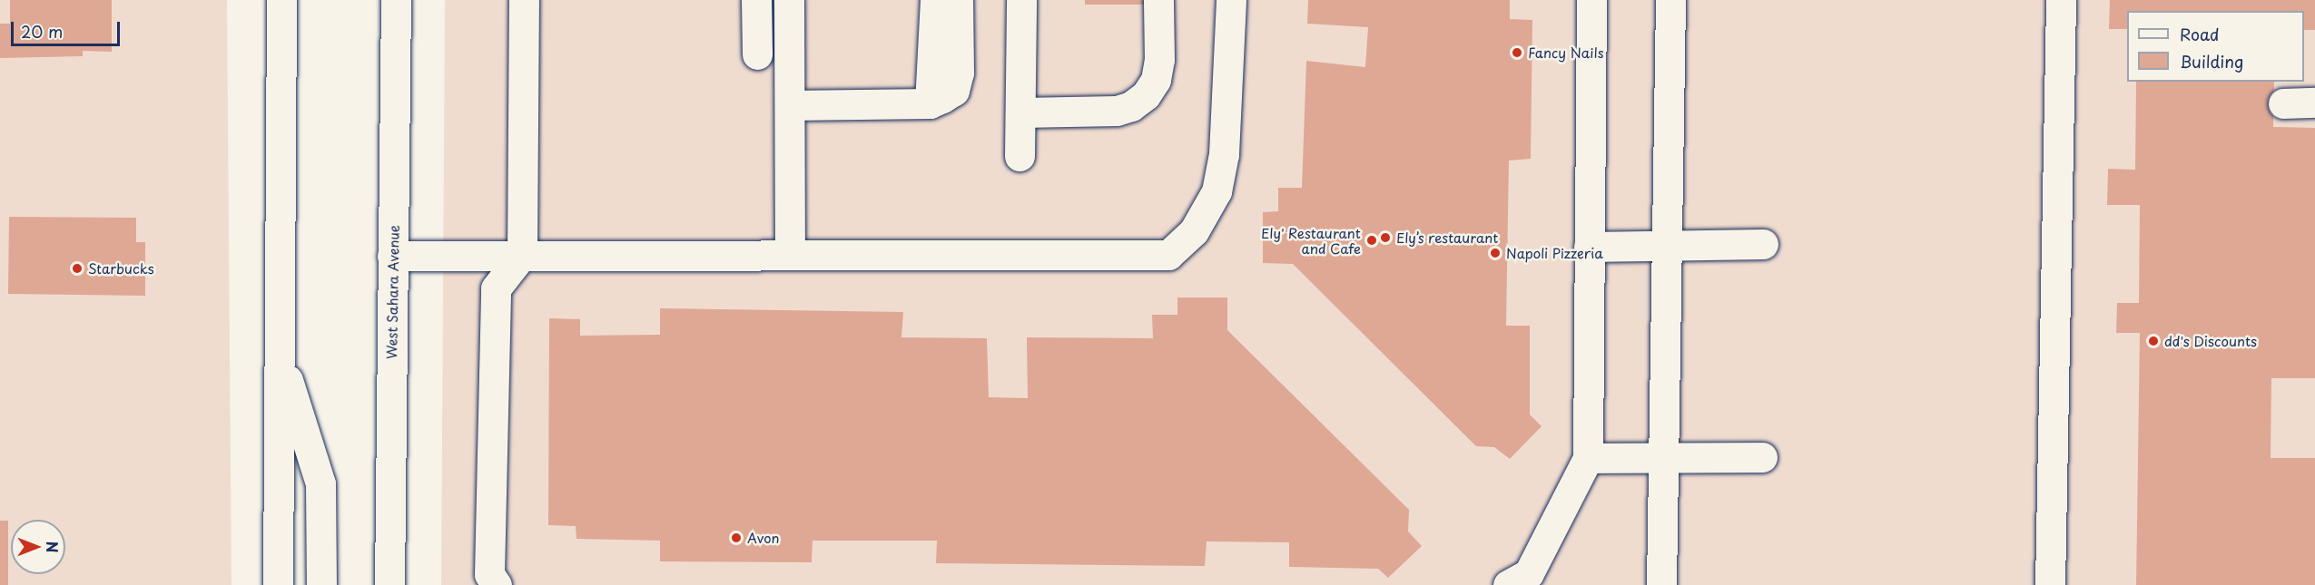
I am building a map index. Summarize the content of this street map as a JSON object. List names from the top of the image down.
{
  "streets": {
    "main road": ["West Sahara Avenue"]
  },
  "places": [
    "Fancy Nails",
    "Ely’s restaurant",
    "Ely' Restaurant and Cafe",
    "Napoli Pizzeria",
    "Starbucks",
    "dd's Discounts",
    "Avon"
  ],
  "legend": ["Road", "Building"],
  "scale_bar": "20 m",
  "north": "right"
}
